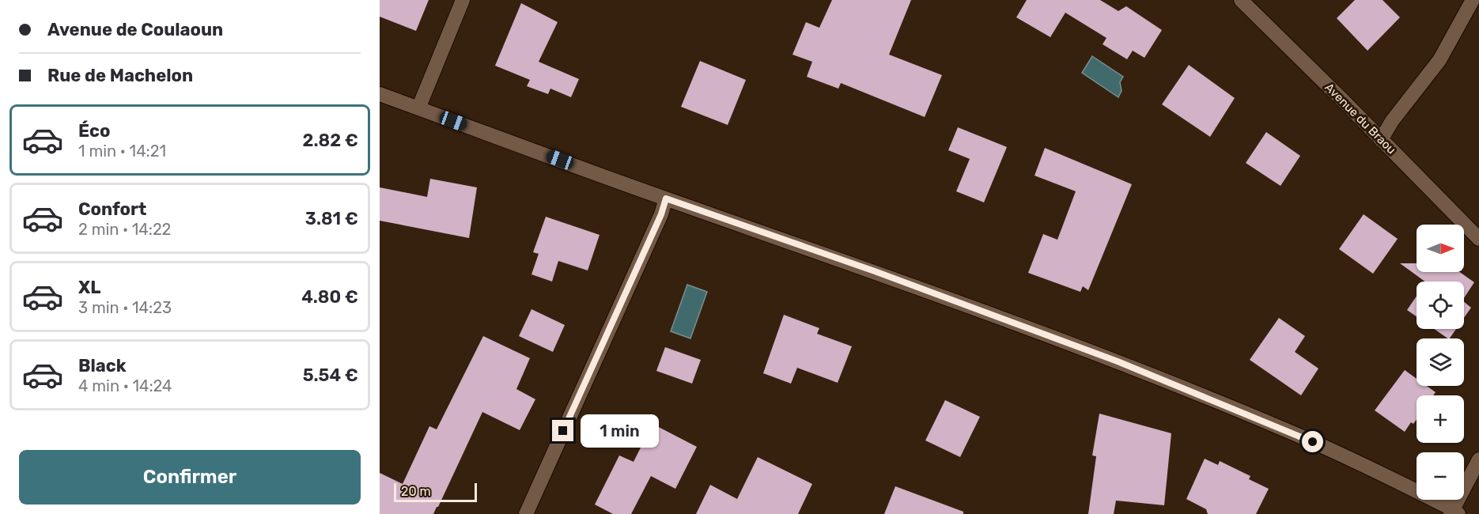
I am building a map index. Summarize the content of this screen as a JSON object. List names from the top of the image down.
{
  "streets": {
    "street": ["Avenue du Braou"]
  },
  "scale_bar": "20 m",
  "north": "right",
  "page": {
    "banner": ["Avenue de Coulaoun", "Rue de Machelon"],
    "list": [
      {
        "name": "Éco",
        "note": "1 min · 14:21",
        "value": "2.82 €"
      },
      {
        "name": "Confort",
        "note": "2 min · 14:22",
        "value": "3.81 €"
      },
      {
        "name": "XL",
        "note": "3 min · 14:23",
        "value": "4.80 €"
      },
      {
        "name": "Black",
        "note": "4 min · 14:24",
        "value": "5.54 €"
      }
    ],
    "map_buttons": ["+", "−"],
    "bubble": "1 min",
    "buttons": "Confirmer",
    "scale": "20 m"
  }
}
